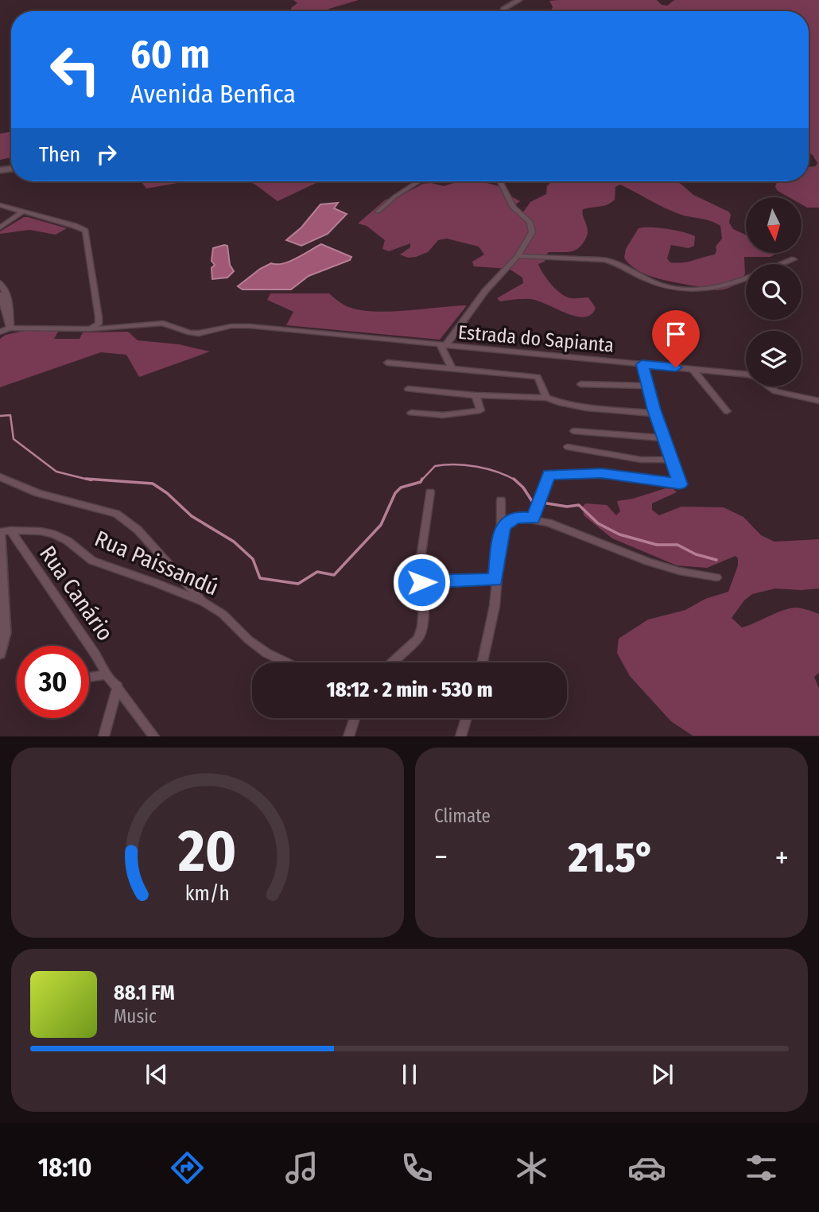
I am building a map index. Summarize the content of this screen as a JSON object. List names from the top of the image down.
{
  "streets": {
    "street": ["Estrada do Sapianta", "Rua Paissandú", "Rua Canário"]
  },
  "crossings": [
    ["Rua Paissandú", "Rua Canário"]
  ],
  "north": "bottom",
  "page": {
    "turn": ["60 m", "Avenida Benfica"],
    "then": "Then",
    "limit": "30",
    "trip": "18:12 · 2 min · 530 m",
    "tile": "Climate",
    "heat": ["−", "21.5°", "+"],
    "song": ["88.1 FM", "Music"],
    "tabs": "18:10",
    "gauge": ["20", "km/h"]
  }
}
